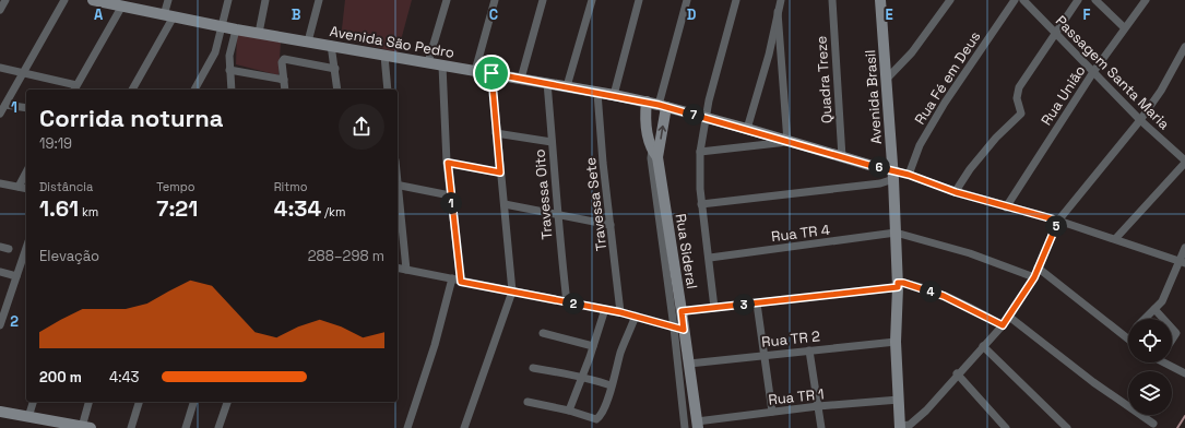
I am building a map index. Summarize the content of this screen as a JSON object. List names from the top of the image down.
{
  "streets": {
    "main road": ["Avenida São Pedro", "Avenida Brasil", "Rua Sideral"],
    "street": [
      "Passagem Santa Maria",
      "Rua Fé em Deus",
      "Quadra Treze",
      "Rua União",
      "Travessa Oito",
      "Travessa Sete",
      "Rua TR 4",
      "Rua TR 2",
      "Rua TR 1"
    ]
  },
  "crossings": [
    ["Avenida São Pedro", "Quadra Treze"],
    ["Avenida São Pedro", "Avenida Brasil"],
    ["Avenida São Pedro", "Travessa Oito"],
    ["Avenida São Pedro", "Travessa Sete"],
    ["Avenida São Pedro", "Rua Sideral"],
    ["Passagem Santa Maria", "Rua União"],
    ["Avenida Brasil", "Rua TR 4"],
    ["Avenida Brasil", "Rua TR 2"],
    ["Avenida Brasil", "Rua TR 1"],
    ["Rua Sideral", "Rua TR 2"],
    ["Rua Sideral", "Rua TR 1"]
  ],
  "page": {
    "heading": ["Corrida noturna", "19:19"],
    "pins": [
      "7",
      "6",
      "1",
      "5",
      "4",
      "2",
      "3"
    ],
    "stats": [
      ["Distância", "1.61 km"],
      ["Tempo", "7:21"],
      ["Ritmo", "4:34 /km"]
    ],
    "chart": ["Elevação", "288–298 m"],
    "list": [
      {
        "name": "200 m",
        "note": "4:43"
      }
    ]
  },
  "grid": {
    "columns": [
      "A",
      "B",
      "C",
      "D",
      "E",
      "F"
    ],
    "rows": ["1", "2"]
  }
}
